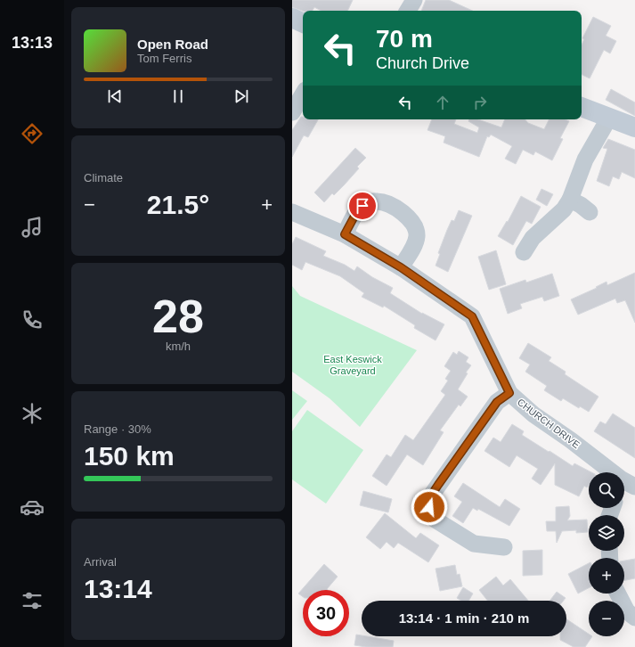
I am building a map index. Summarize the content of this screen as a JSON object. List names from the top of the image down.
{
  "streets": {
    "street": ["CHURCH DRIVE"]
  },
  "parks": ["East Keswick Graveyard"],
  "page": {
    "tabs": "13:13",
    "turn": ["70 m", "Church Drive"],
    "song": ["Open Road", "Tom Ferris"],
    "tile": [
      "Climate",
      ["28", "km/h"],
      ["Range · 30%", "150 km"],
      ["Arrival", "13:14"]
    ],
    "heat": ["−", "21.5°", "+"],
    "map_buttons": ["+", "−"],
    "limit": "30",
    "trip": "13:14 · 1 min · 210 m"
  }
}
